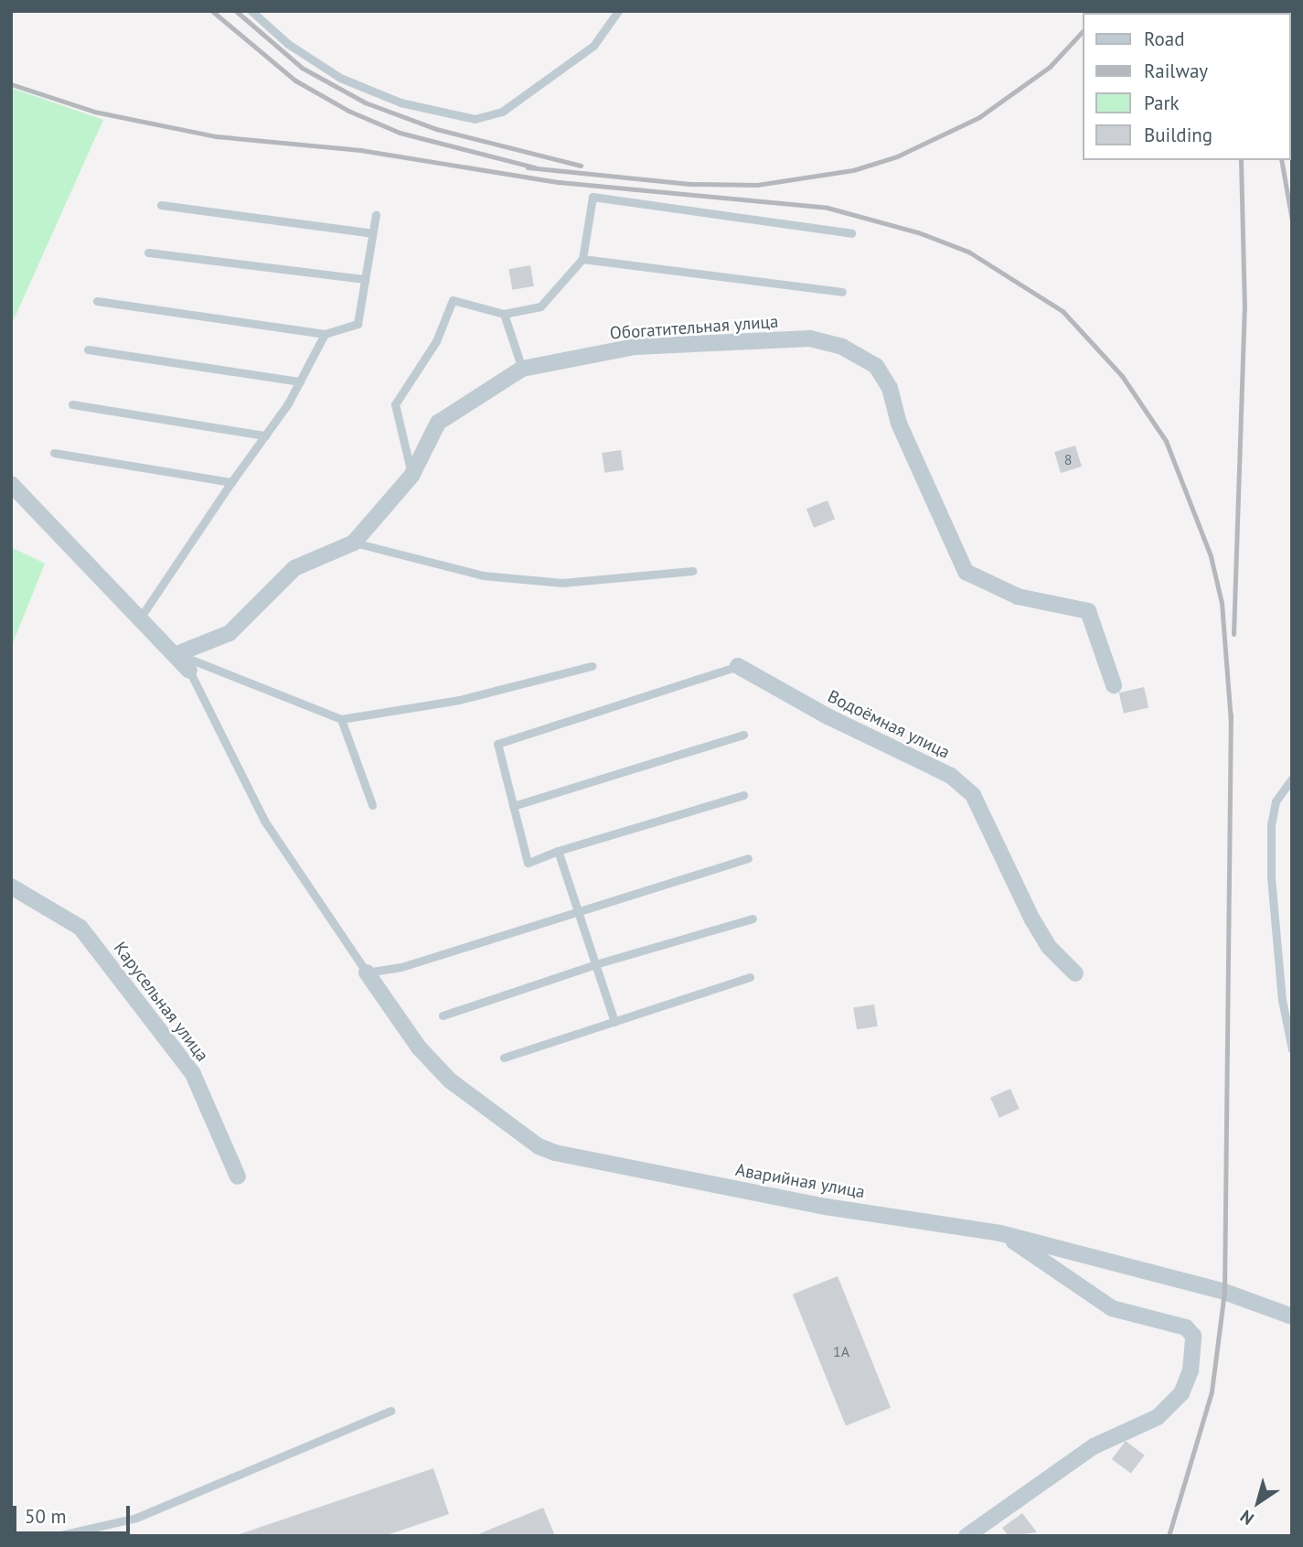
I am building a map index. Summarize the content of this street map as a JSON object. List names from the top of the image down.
{
  "streets": {
    "street": [
      "Обогатительная улица",
      "Водоёмная улица",
      "Карусельная улица",
      "Аварийная улица"
    ]
  },
  "house_numbers": ["8", "1А"],
  "legend": [
    "Road",
    "Railway",
    "Park",
    "Building"
  ],
  "scale_bar": "50 m",
  "north": "bottom left"
}
